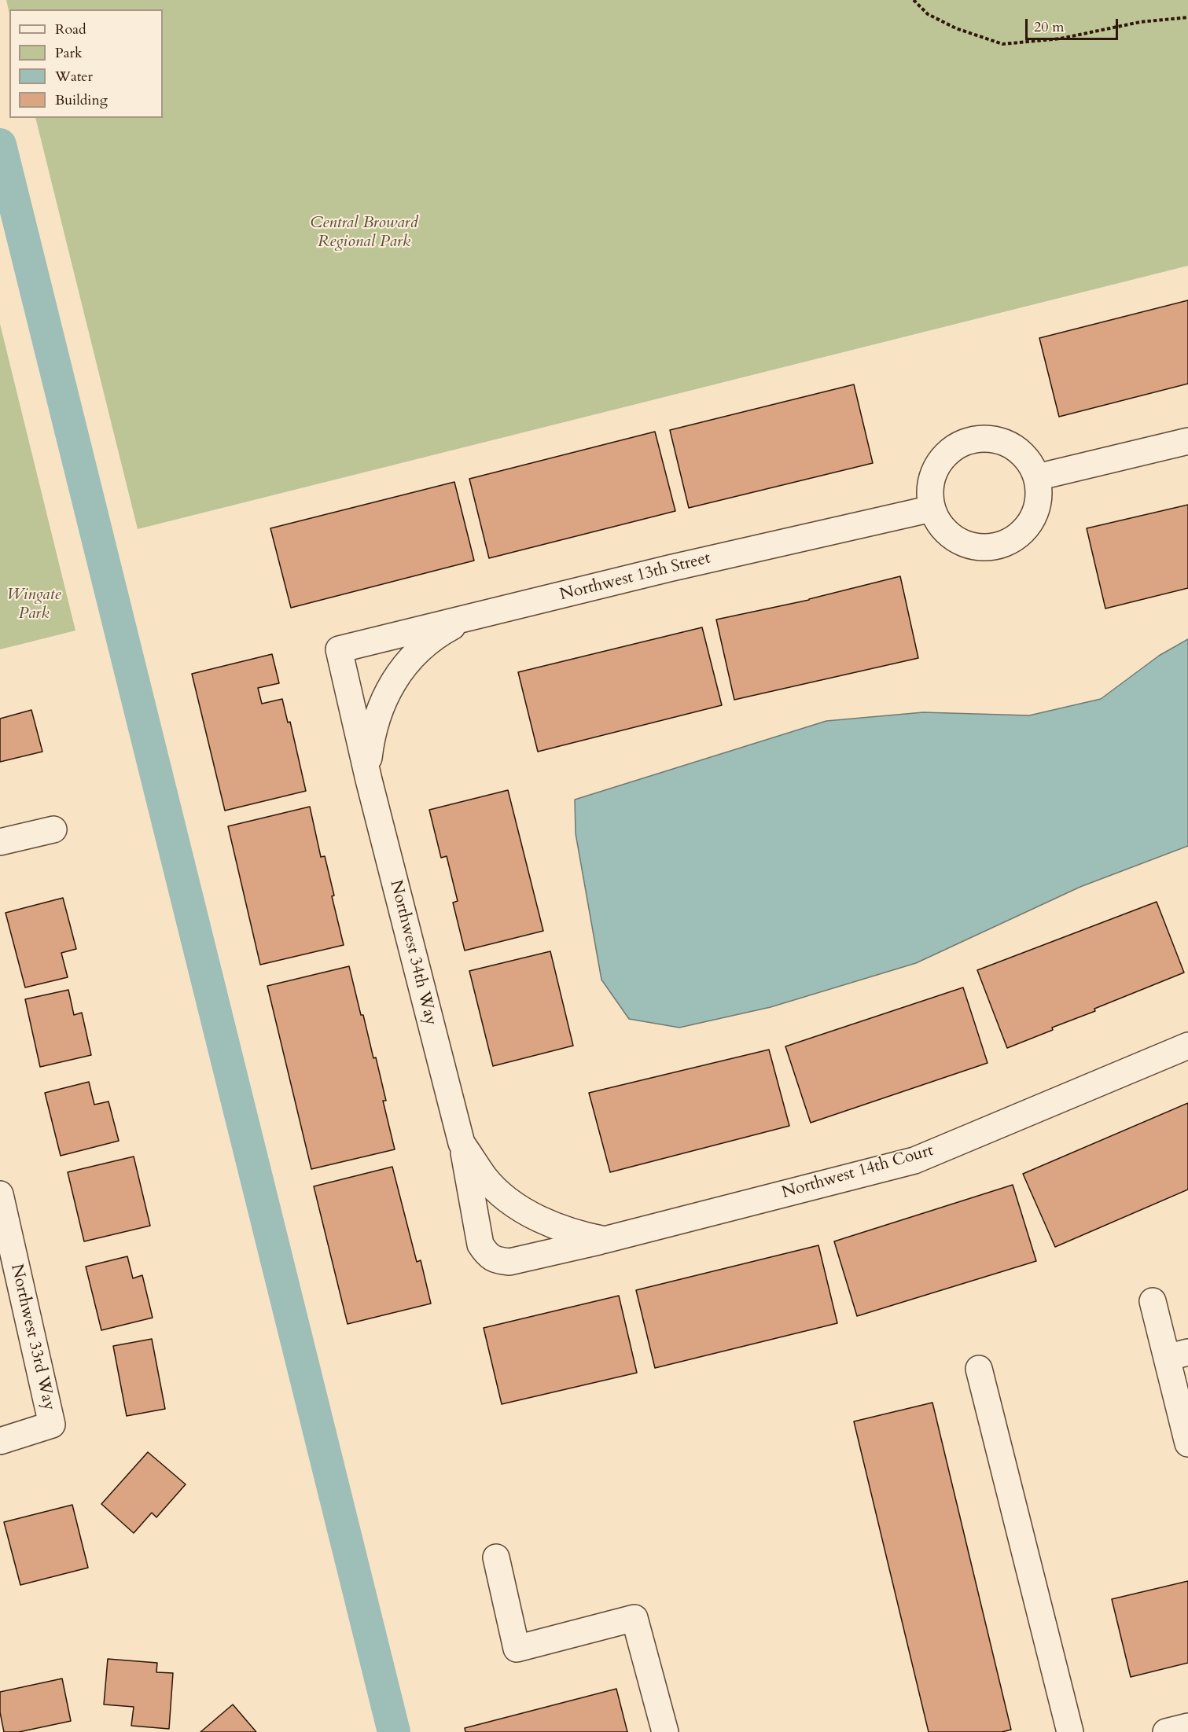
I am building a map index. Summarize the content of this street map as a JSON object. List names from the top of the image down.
{
  "streets": {
    "street": [
      "Northwest 13th Street",
      "Northwest 34th Way",
      "Northwest 14th Court",
      "Northwest 33rd Way"
    ]
  },
  "crossings": [
    ["Northwest 13th Street", "Northwest 34th Way"],
    ["Northwest 34th Way", "Northwest 14th Court"]
  ],
  "parks": ["Central Broward Regional Park", "Wingate Park"],
  "legend": [
    "Road",
    "Park",
    "Water",
    "Building"
  ],
  "scale_bar": "20 m"
}
